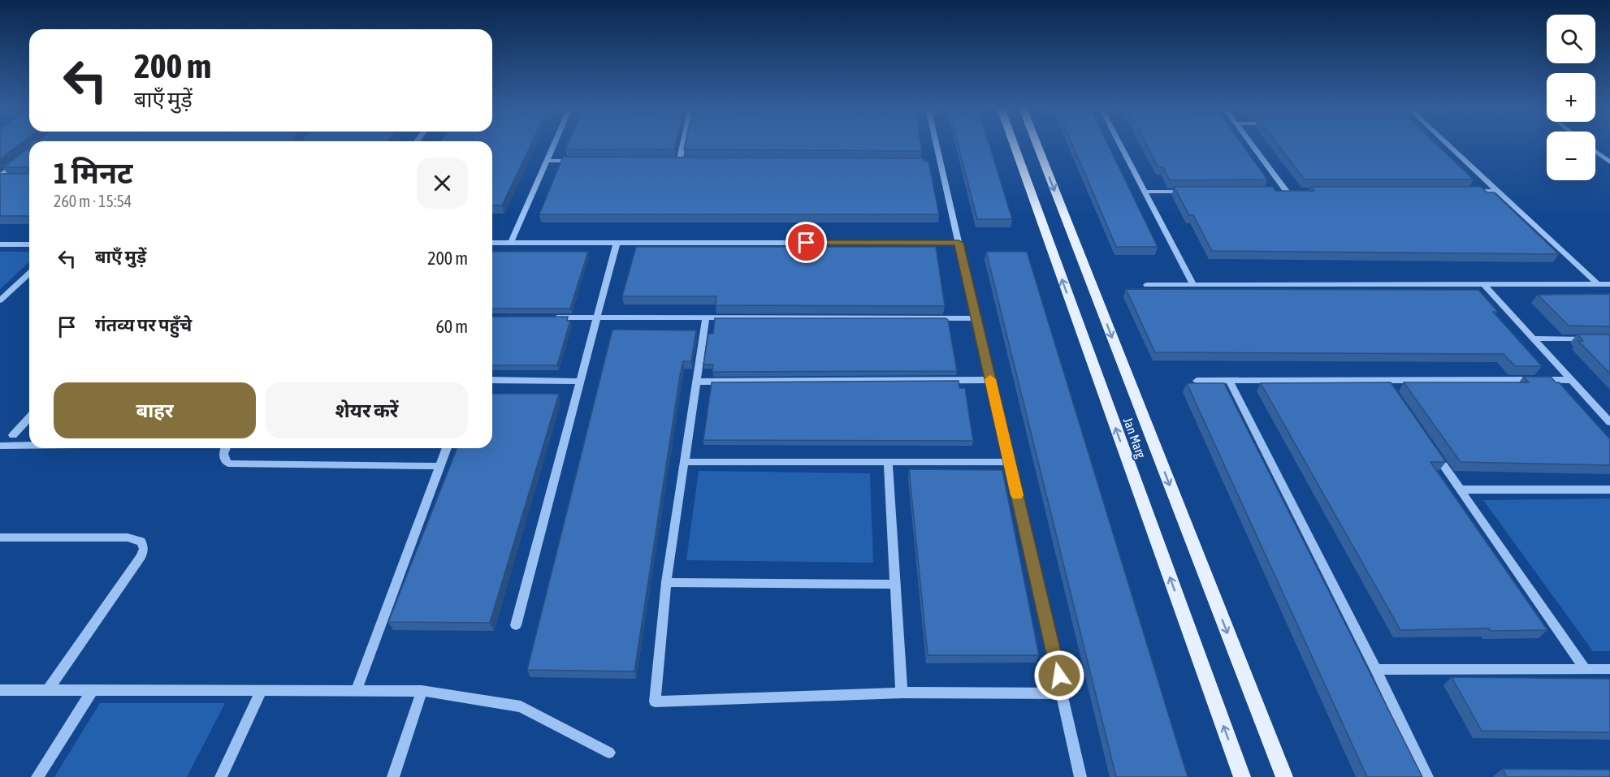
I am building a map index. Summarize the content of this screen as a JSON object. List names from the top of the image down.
{
  "streets": {
    "main road": ["Jan Marg"]
  },
  "page": {
    "map_buttons": ["+", "−"],
    "turn": ["200 m", "बाएँ मुड़ें"],
    "heading": ["1 मिनट", "260 m · 15:54"],
    "list": [
      {
        "name": "बाएँ मुड़ें",
        "value": "200 m"
      },
      {
        "name": "गंतव्य पर पहुँचे",
        "value": "60 m"
      }
    ],
    "buttons": ["बाहर", "शेयर करें"]
  }
}
